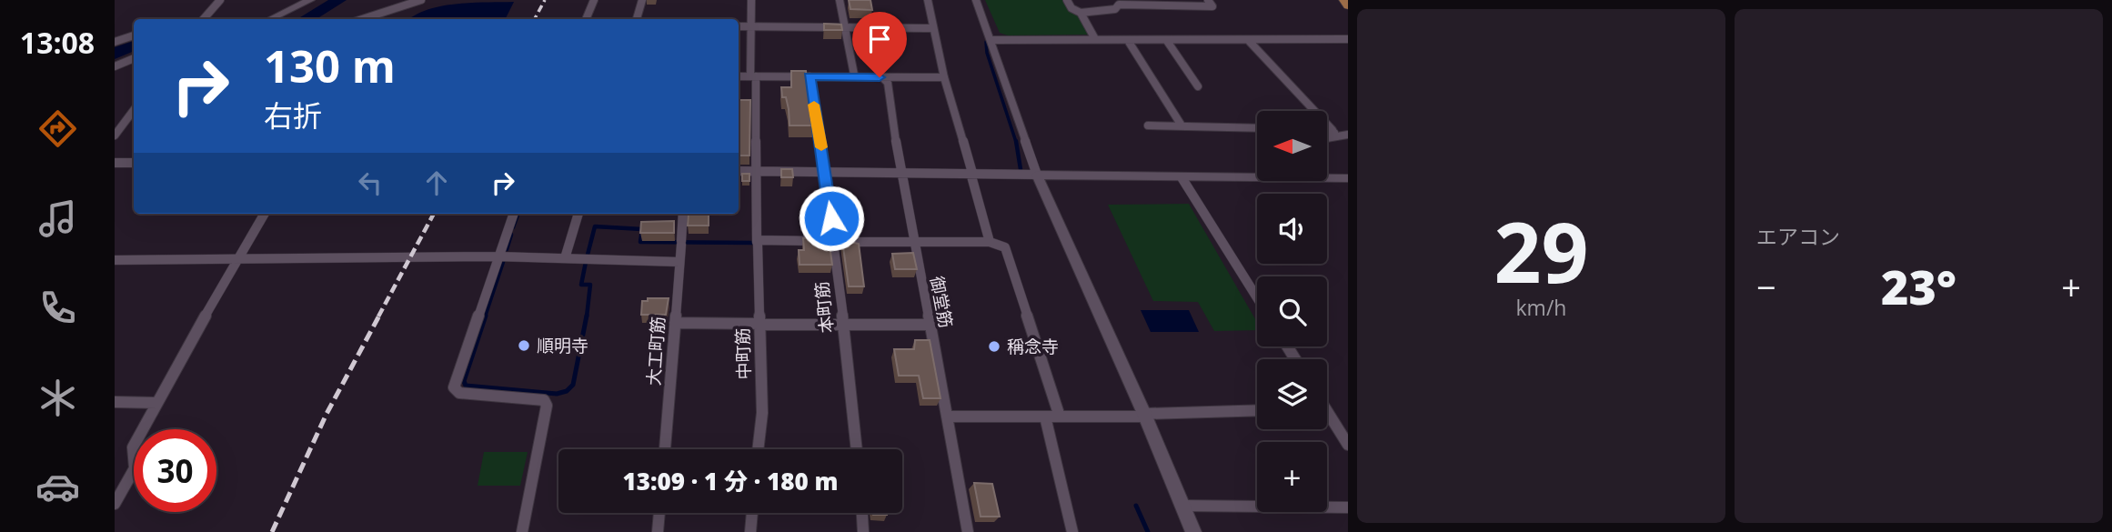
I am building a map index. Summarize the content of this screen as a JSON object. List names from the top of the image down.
{
  "streets": {
    "street": [
      "御堂筋",
      "本町筋",
      "大工町筋",
      "中町筋"
    ]
  },
  "places": ["順明寺", "稱念寺"],
  "north": "left",
  "page": {
    "tabs": "13:08",
    "tile": [
      ["29", "km/h"],
      "エアコン"
    ],
    "turn": ["130 m", "右折"],
    "map_buttons": "+",
    "heat": ["−", "23°", "+"],
    "limit": "30",
    "trip": "13:09 · 1 分 · 180 m"
  }
}
